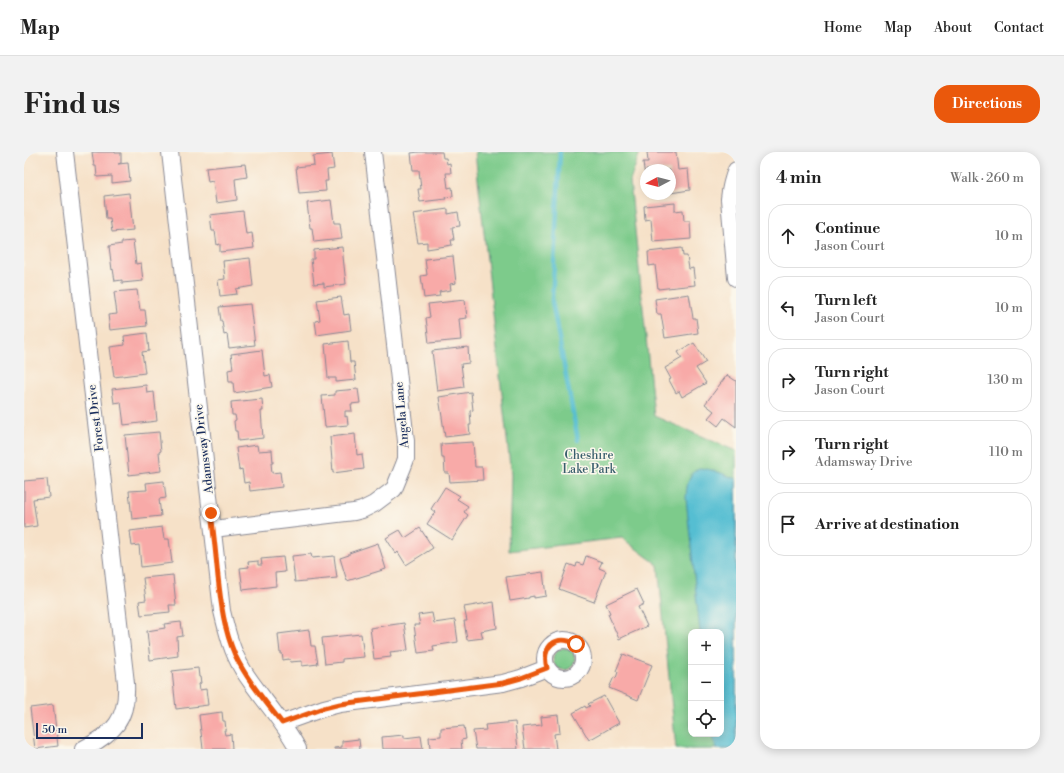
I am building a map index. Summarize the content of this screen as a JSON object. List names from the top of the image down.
{
  "streets": {
    "street": ["Angela Lane", "Forest Drive", "Adamsway Drive"]
  },
  "crossings": [
    ["Angela Lane", "Adamsway Drive"]
  ],
  "parks": ["Cheshire Lake Park"],
  "scale_bar": "50 m",
  "north": "left",
  "page": {
    "header": "Map",
    "nav": [
      "Home",
      "Map",
      "About",
      "Contact"
    ],
    "buttons": "Directions",
    "title": "Find us",
    "heading": ["4 min", "Walk · 260 m"],
    "list": [
      ["Continue", "Jason Court", "10 m"],
      ["Turn left", "Jason Court", "10 m"],
      ["Turn right", "Jason Court", "130 m"],
      ["Turn right", "Adamsway Drive", "110 m"],
      "Arrive at destination"
    ],
    "map_buttons": ["+", "−"],
    "scale": "50 m"
  }
}
